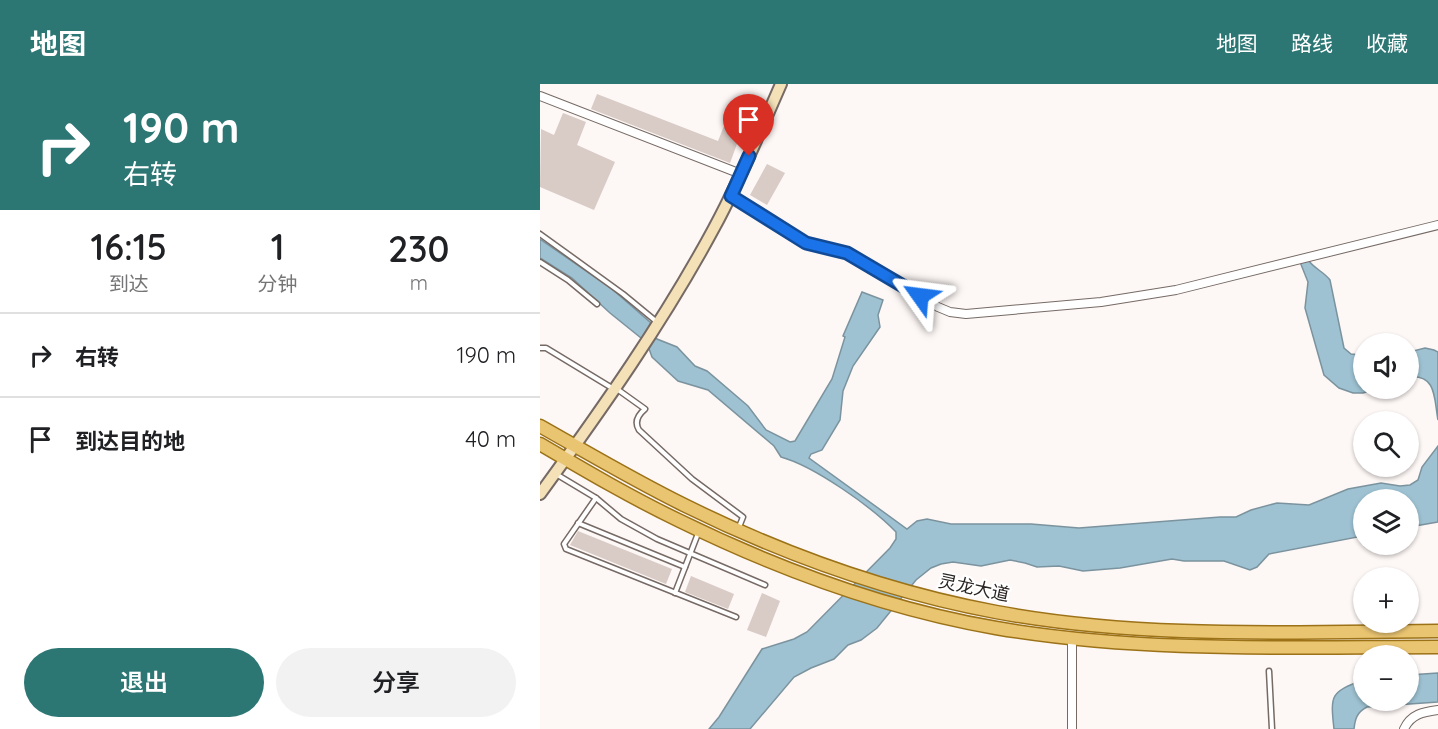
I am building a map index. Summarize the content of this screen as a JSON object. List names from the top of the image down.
{
  "streets": {
    "main road": ["灵龙大道"]
  },
  "page": {
    "header": "地图",
    "nav": ["地图", "路线", "收藏"],
    "turn": ["190 m", "右转"],
    "eta": [
      "16:15",
      "到达",
      "1",
      "分钟",
      "230",
      "m"
    ],
    "list": [
      {
        "name": "右转",
        "value": "190 m"
      },
      {
        "name": "到达目的地",
        "value": "40 m"
      }
    ],
    "map_buttons": ["+", "−"],
    "buttons": ["退出", "分享"]
  }
}
